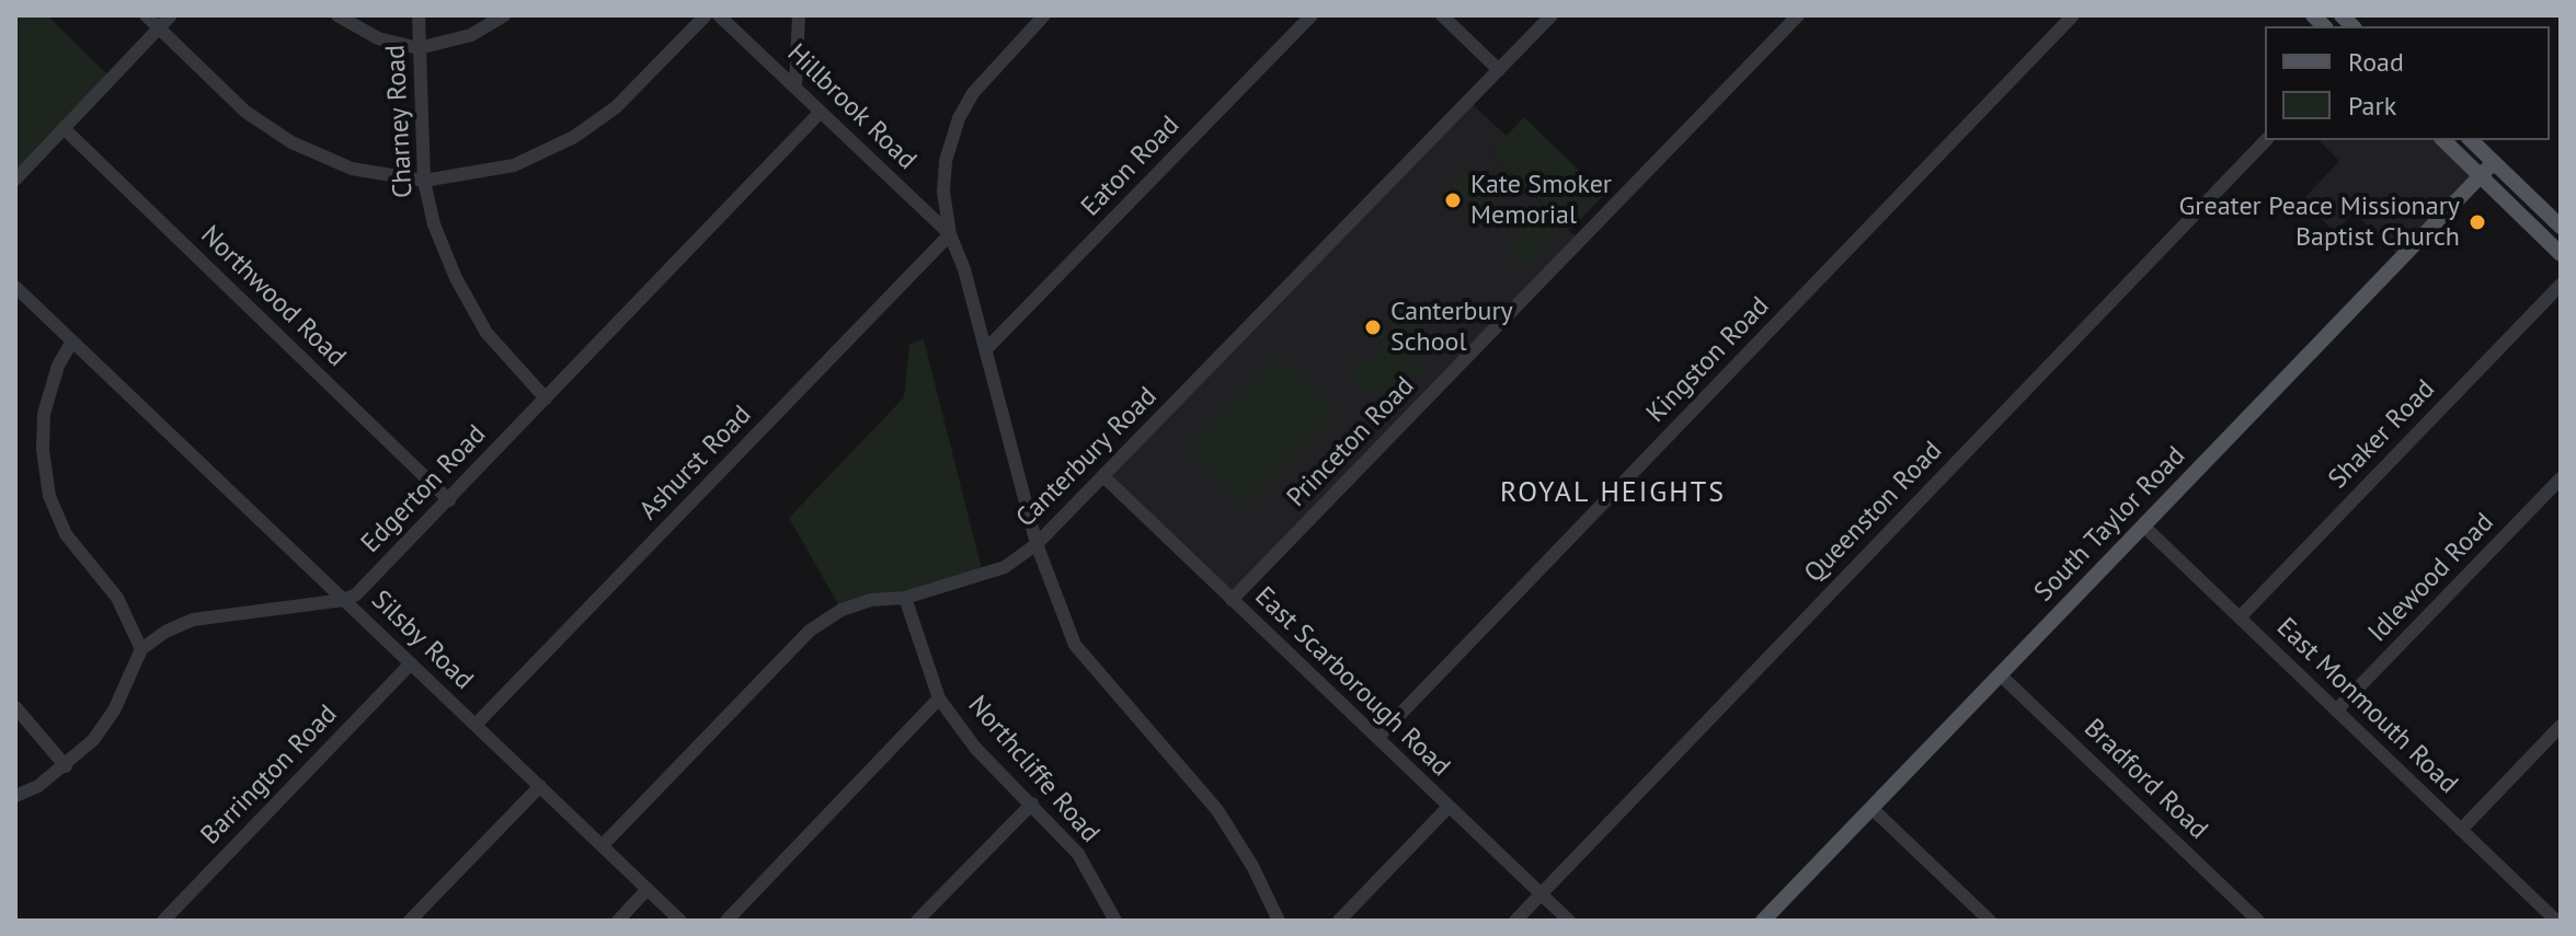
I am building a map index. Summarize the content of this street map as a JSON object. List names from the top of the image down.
{
  "streets": {
    "main road": ["South Taylor Road"],
    "street": [
      "Hillbrook Road",
      "Charney Road",
      "Eaton Road",
      "Northwood Road",
      "Kingston Road",
      "Shaker Road",
      "Princeton Road",
      "Canterbury Road",
      "Ashurst Road",
      "Edgerton Road",
      "Queenston Road",
      "Idlewood Road",
      "Silsby Road",
      "East Scarborough Road",
      "East Monmouth Road",
      "Northcliffe Road",
      "Barrington Road",
      "Bradford Road"
    ]
  },
  "crossings": [
    ["Hillbrook Road", "Ashurst Road"],
    ["Hillbrook Road", "Edgerton Road"],
    ["Charney Road", "Edgerton Road"],
    ["Northwood Road", "Edgerton Road"],
    ["Kingston Road", "East Scarborough Road"],
    ["Shaker Road", "East Monmouth Road"],
    ["Princeton Road", "East Scarborough Road"],
    ["Canterbury Road", "Silsby Road"],
    ["Canterbury Road", "East Scarborough Road"],
    ["Canterbury Road", "Northcliffe Road"],
    ["Ashurst Road", "Silsby Road"],
    ["Edgerton Road", "Silsby Road"],
    ["Queenston Road", "East Scarborough Road"],
    ["South Taylor Road", "East Monmouth Road"],
    ["South Taylor Road", "Bradford Road"],
    ["Idlewood Road", "East Monmouth Road"],
    ["Silsby Road", "Barrington Road"]
  ],
  "districts": ["ROYAL HEIGHTS"],
  "places": ["Kate Smoker Memorial", "Greater Peace Missionary Baptist Church", "Canterbury School"],
  "legend": ["Road", "Park"]
}
